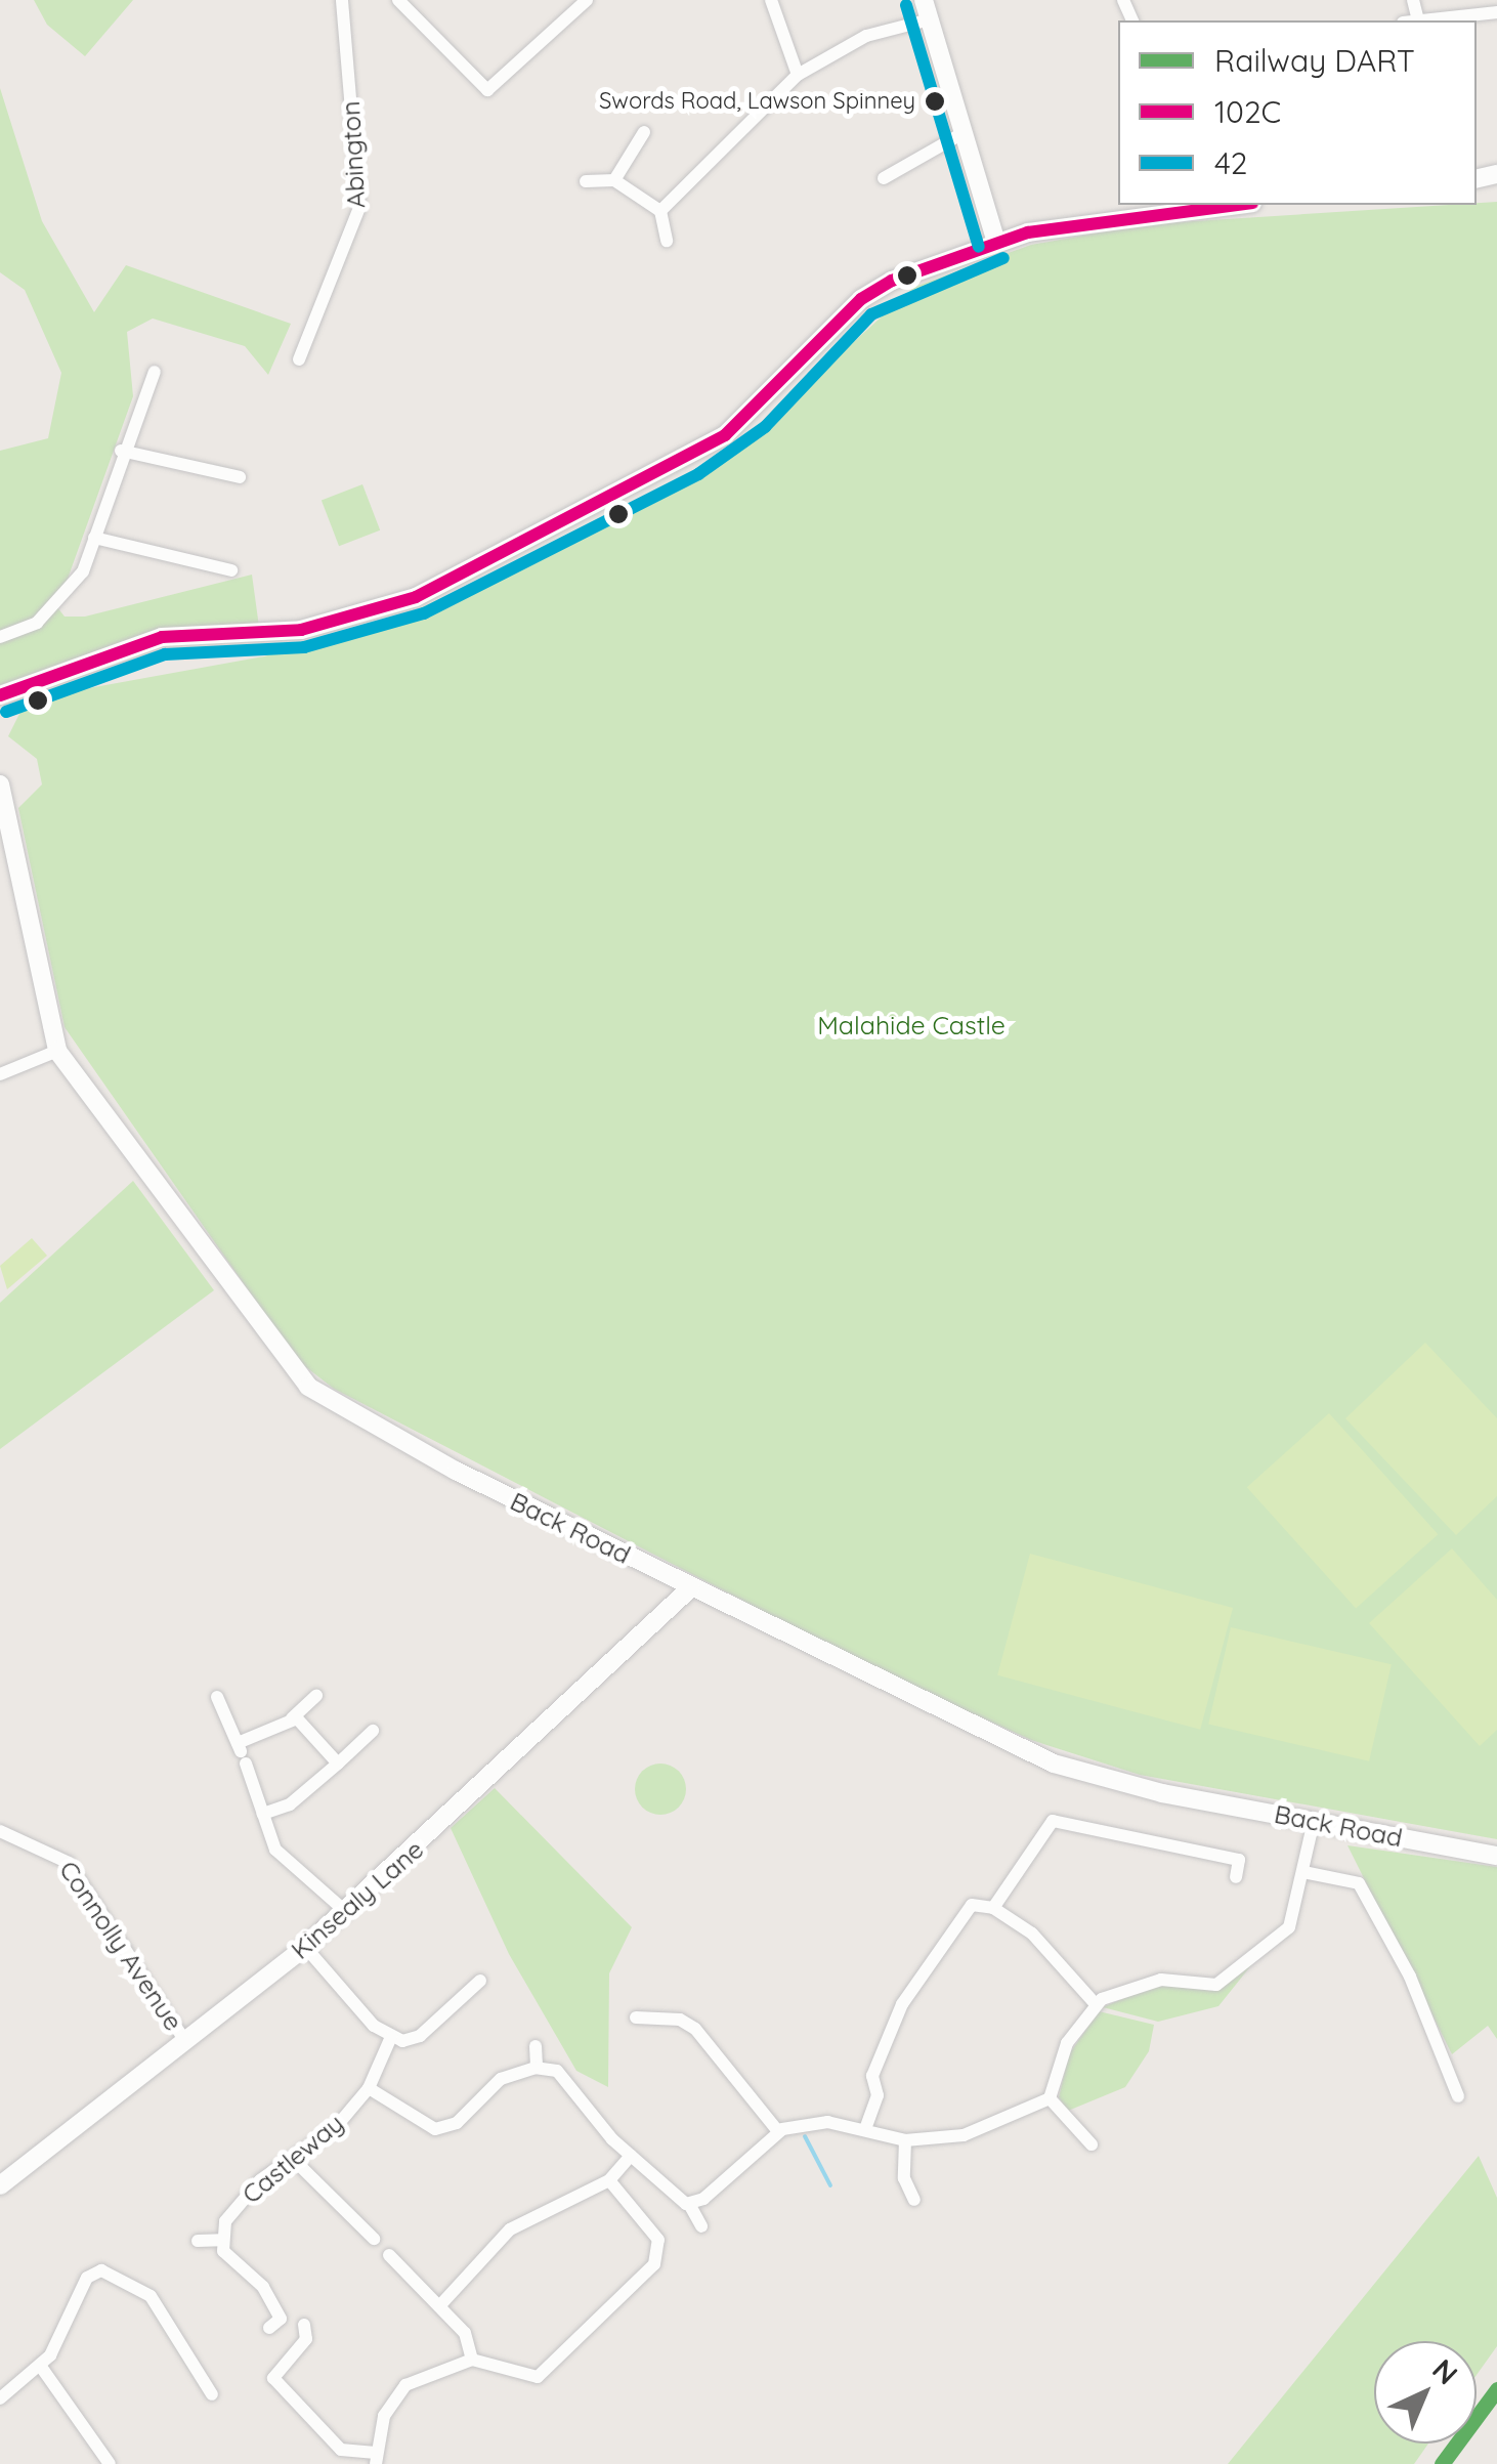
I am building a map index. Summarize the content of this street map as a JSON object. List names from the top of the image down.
{
  "streets": {
    "street": [
      "Abington",
      "Back Road",
      "Kinsealy Lane",
      "Connolly Avenue",
      "Castleway"
    ]
  },
  "crossings": [
    ["Back Road", "Kinsealy Lane"],
    ["Kinsealy Lane", "Connolly Avenue"]
  ],
  "parks": ["Malahide Castle"],
  "places": ["Swords Road, Lawson Spinney"],
  "lines": ["transit line 42", "transit line 102C", "rail line DART"],
  "legend": ["Railway DART", "102C", "42"],
  "north": "top right"
}
